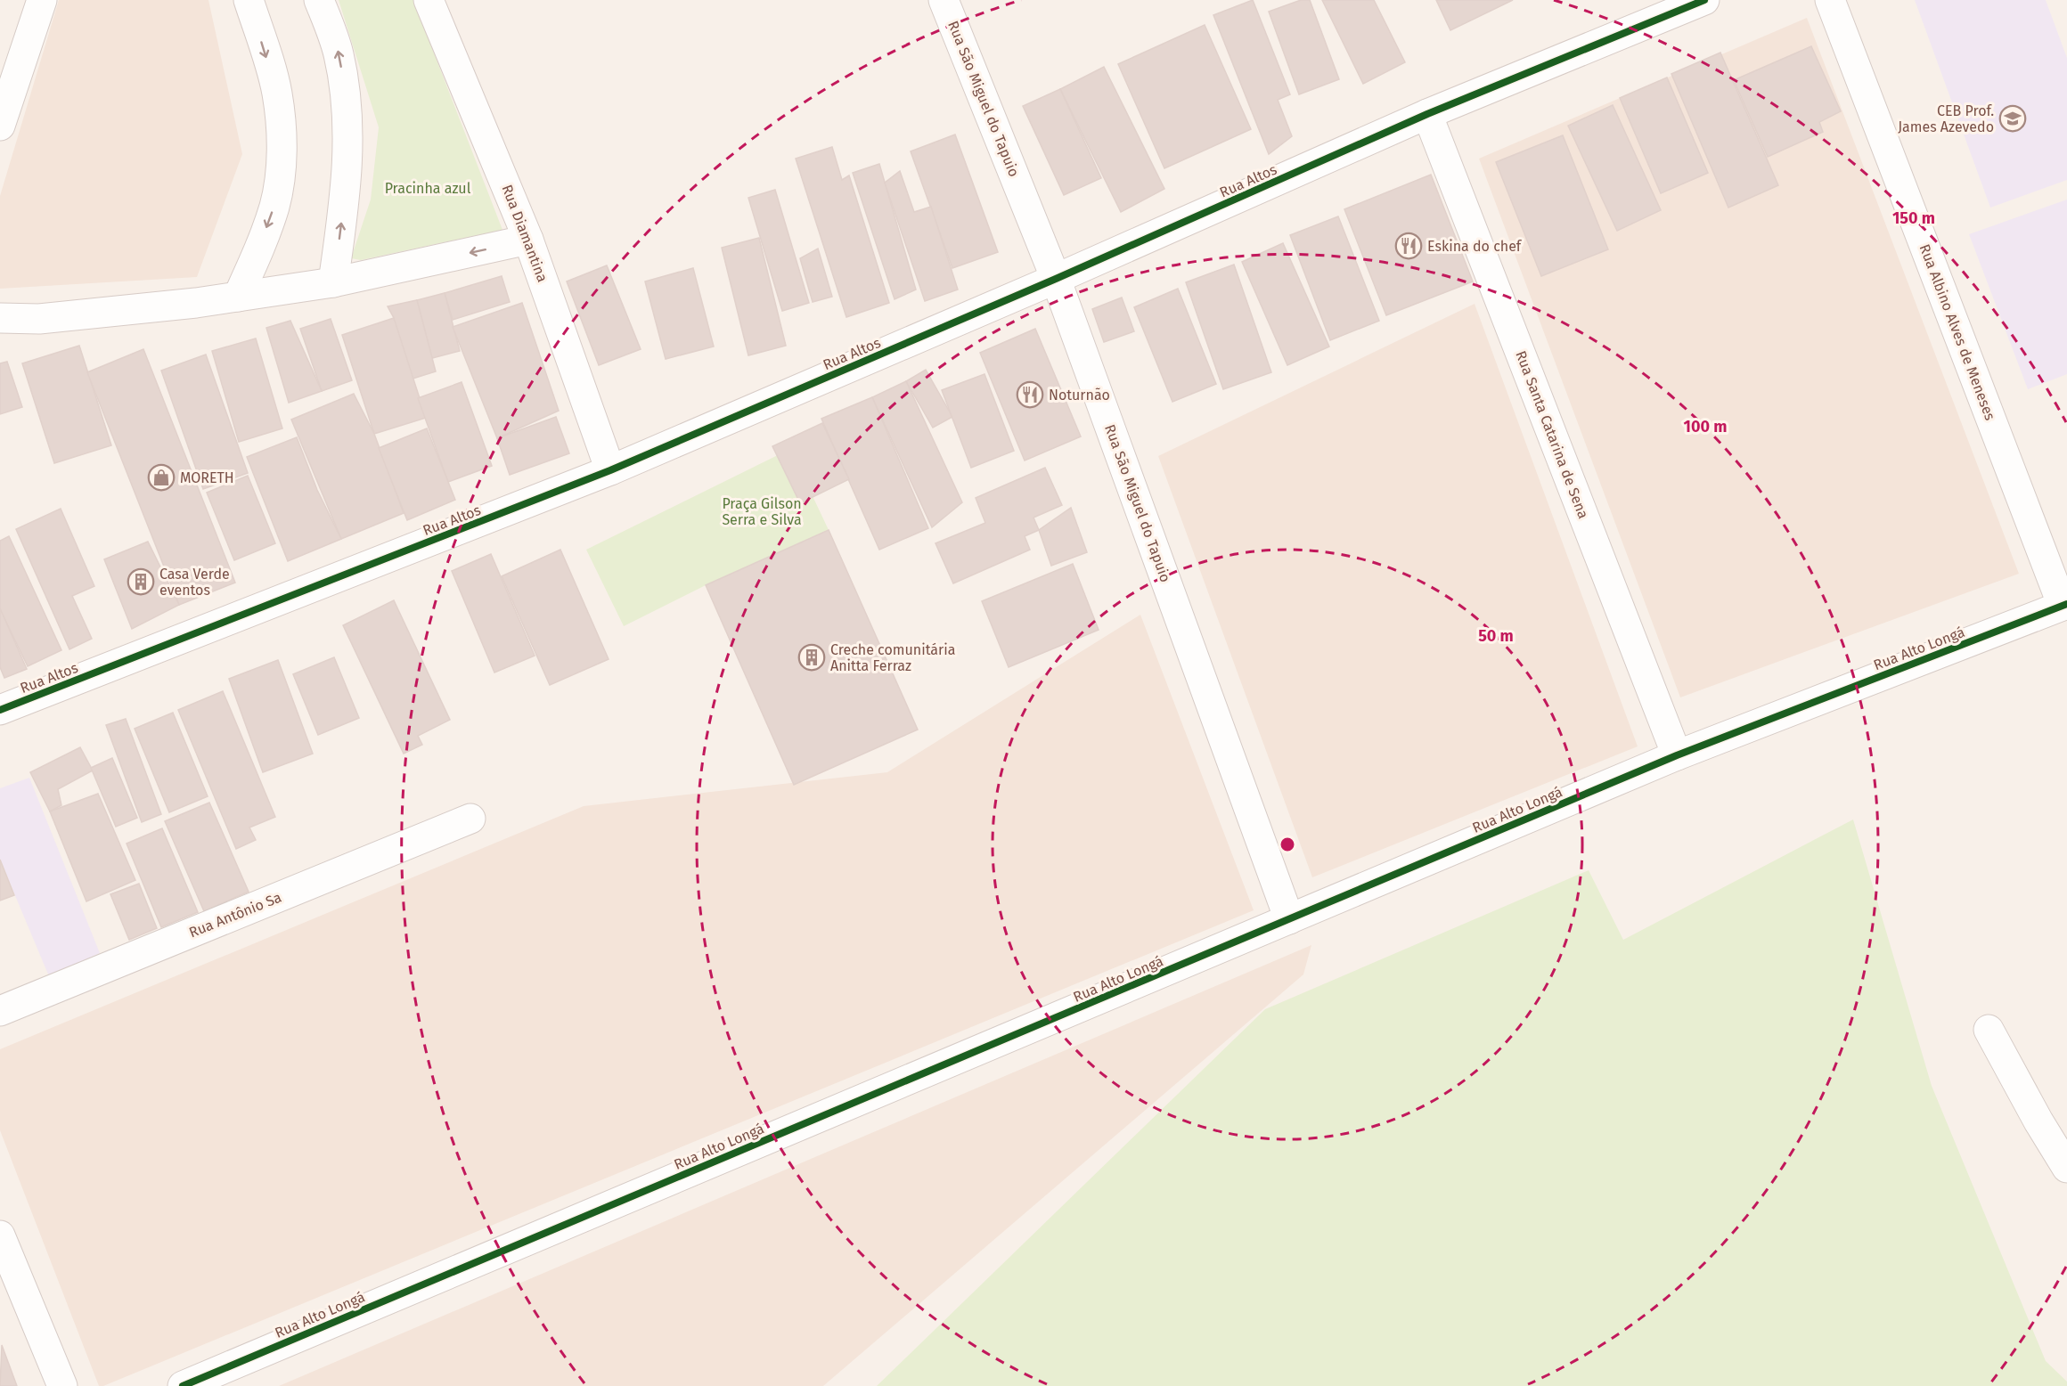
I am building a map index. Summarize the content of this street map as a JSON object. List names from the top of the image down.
{
  "streets": {
    "street": [
      "Rua São Miguel do Tapuio",
      "Rua Altos",
      "Rua Diamantina",
      "Rua Albino Alves de Meneses",
      "Rua Santa Catarina de Sena",
      "Rua Alto Longá",
      "Rua Antônio Sa"
    ]
  },
  "crossings": [
    ["Rua São Miguel do Tapuio", "Rua Altos"],
    ["Rua São Miguel do Tapuio", "Rua Alto Longá"],
    ["Rua Altos", "Rua Diamantina"],
    ["Rua Altos", "Rua Santa Catarina de Sena"],
    ["Rua Albino Alves de Meneses", "Rua Alto Longá"],
    ["Rua Santa Catarina de Sena", "Rua Alto Longá"]
  ],
  "parks": ["Pracinha azul", "Praça Gilson Serra e Silva"],
  "places": {
    "school or university": ["CEB Prof. James Azevedo"],
    "restaurant": ["Eskina do chef", "Noturnão"],
    "shop": ["MORETH"],
    "building": ["Casa Verde eventos", "Creche comunitária Anitta Ferraz"]
  },
  "rings": ["150 m", "100 m", "50 m"]
}
